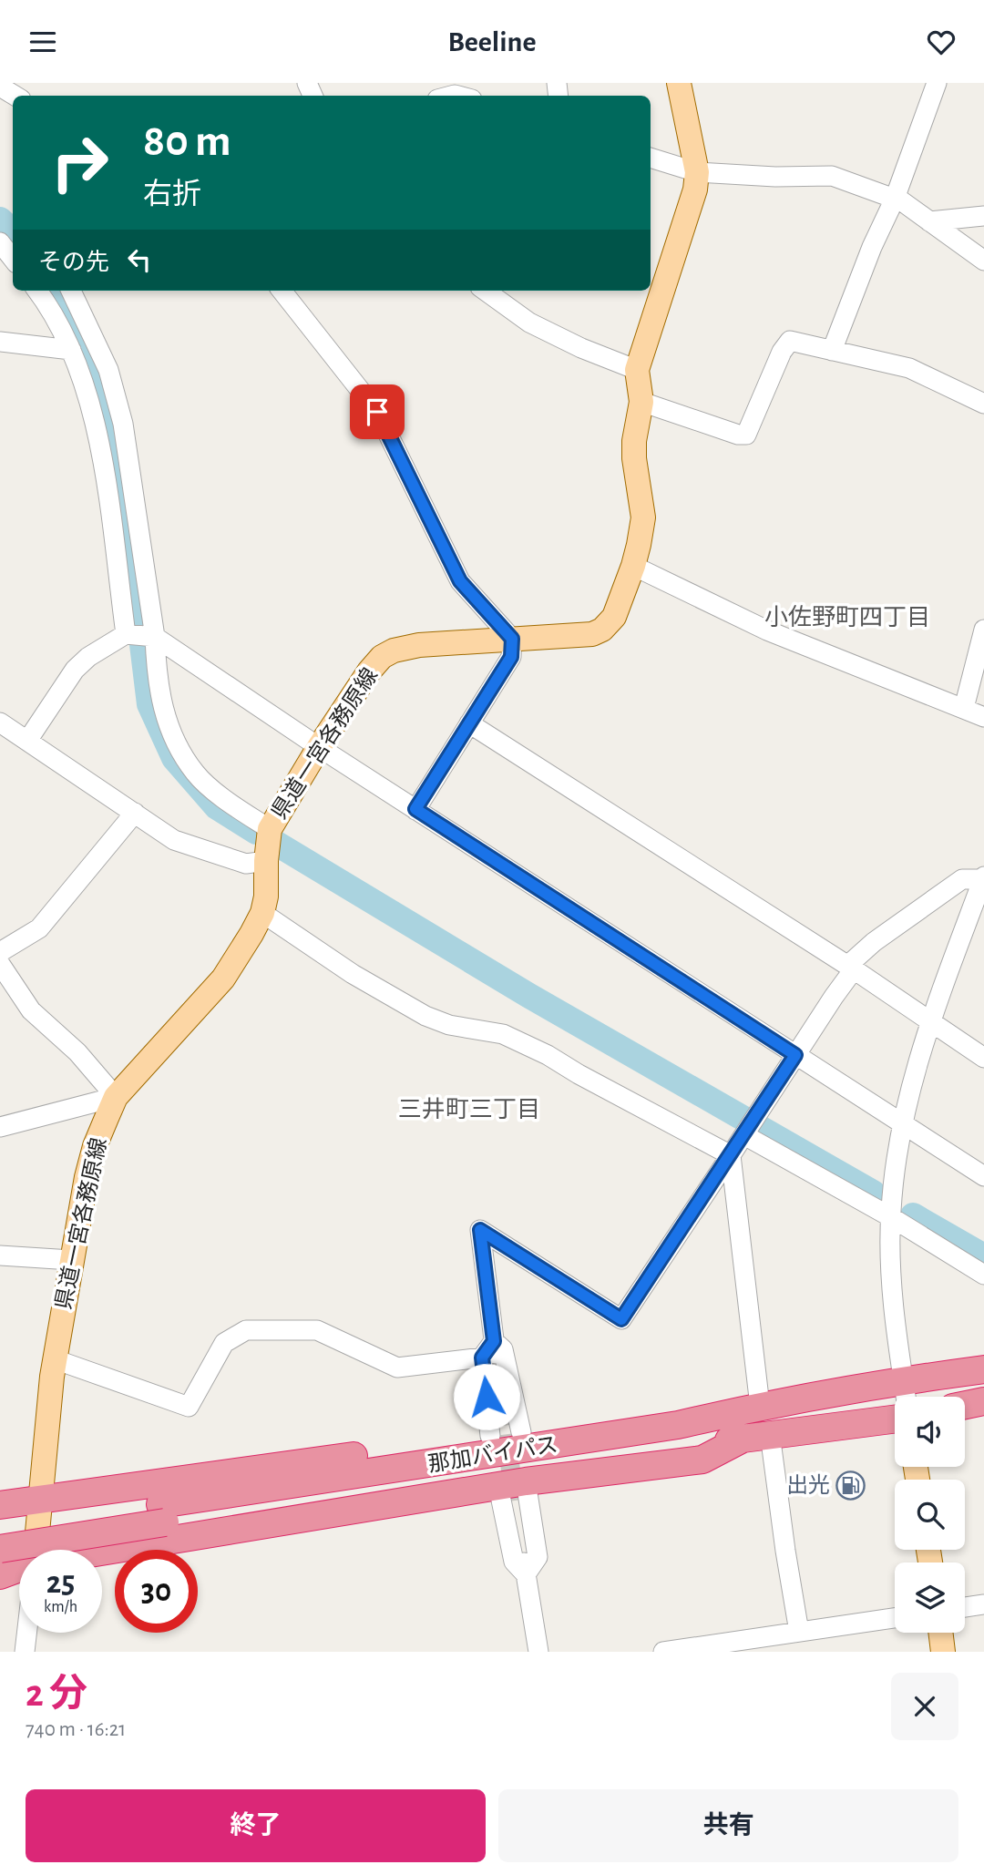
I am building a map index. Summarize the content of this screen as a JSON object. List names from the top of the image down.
{
  "streets": {
    "highway": ["那加バイパス"],
    "main road": ["県道一宮各務原線"]
  },
  "districts": ["小佐野町四丁目", "三井町三丁目"],
  "places": {
    "fuel station": ["出光"]
  },
  "page": {
    "header": "Beeline",
    "turn": ["80 m", "右折"],
    "then": "その先",
    "speed": "25 km/h",
    "limit": "30",
    "heading": ["2 分", "740 m · 16:21"],
    "buttons": ["終了", "共有"]
  }
}
